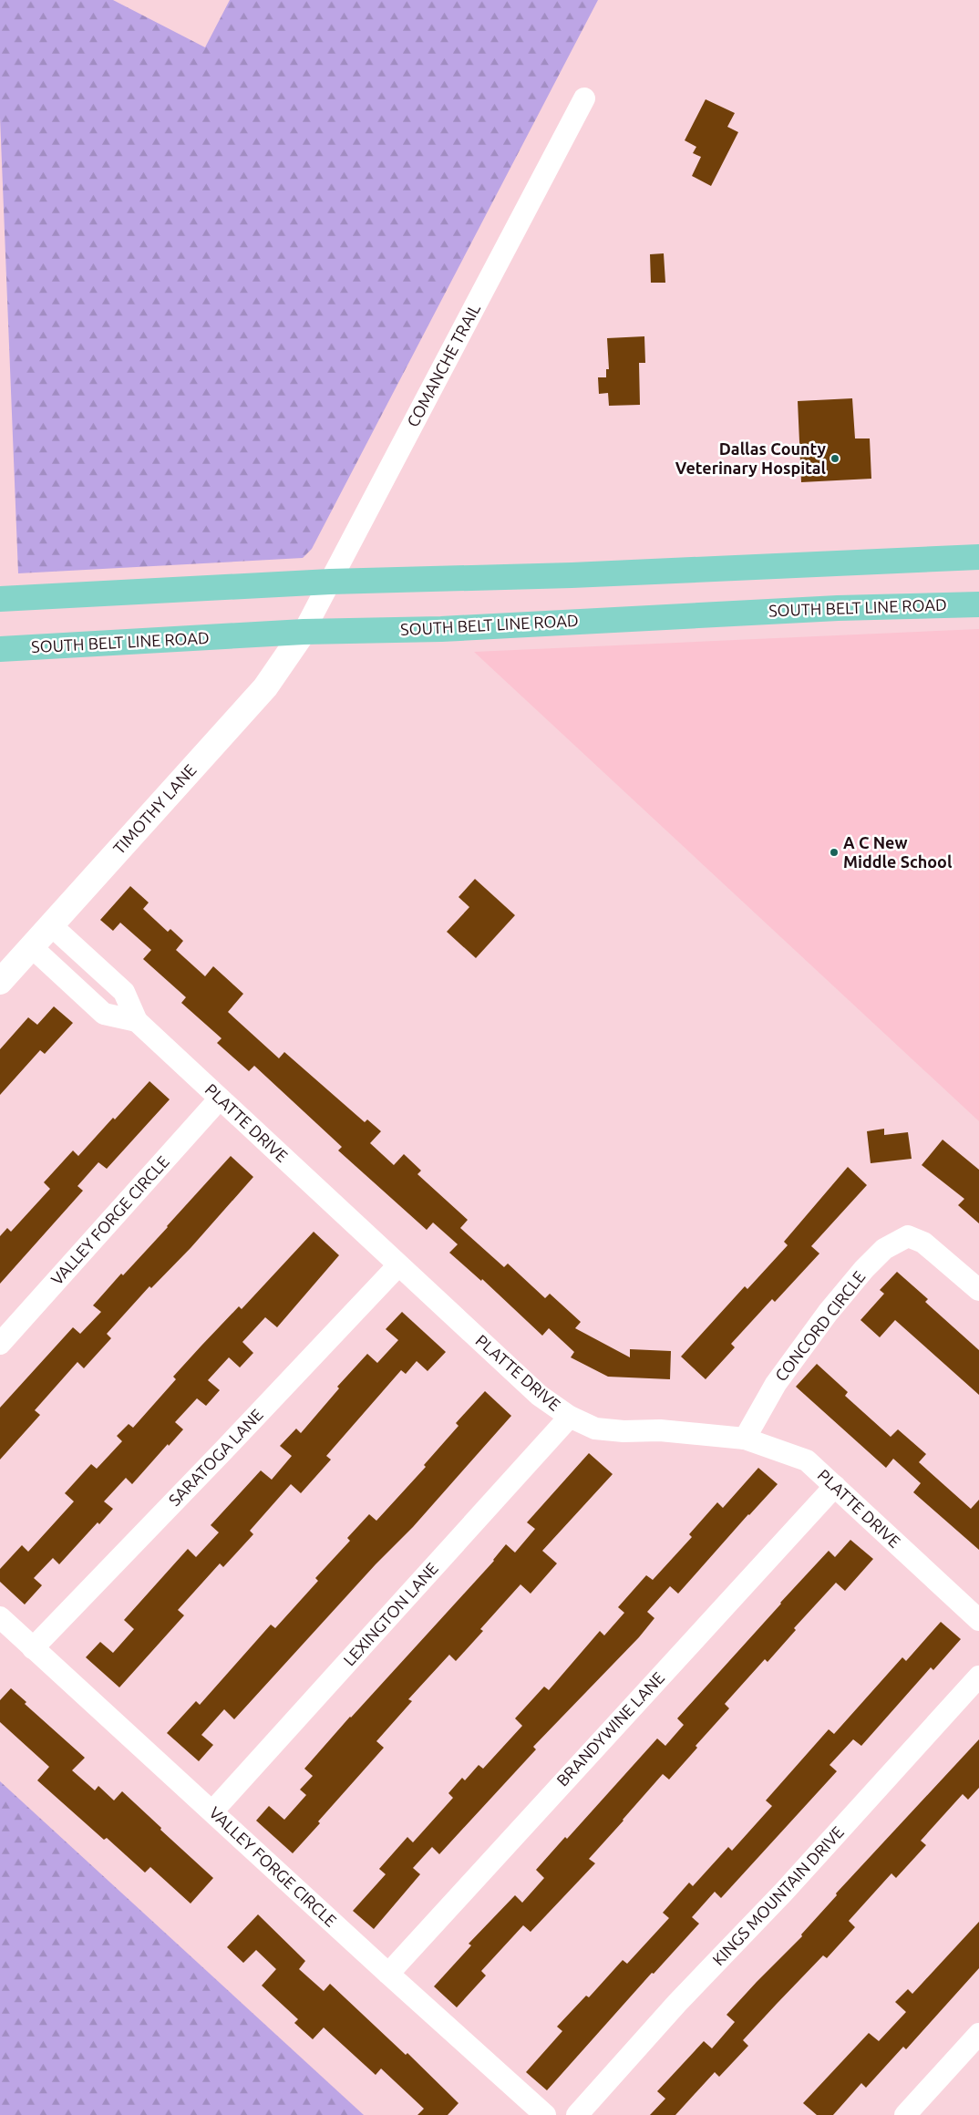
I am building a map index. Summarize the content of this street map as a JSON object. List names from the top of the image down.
{
  "streets": {
    "main road": ["SOUTH BELT LINE ROAD"],
    "street": [
      "COMANCHE TRAIL",
      "TIMOTHY LANE",
      "PLATTE DRIVE",
      "VALLEY FORGE CIRCLE",
      "CONCORD CIRCLE",
      "SARATOGA LANE",
      "LEXINGTON LANE",
      "BRANDYWINE LANE",
      "KINGS MOUNTAIN DRIVE"
    ]
  },
  "crossings": [
    ["COMANCHE TRAIL", "SOUTH BELT LINE ROAD"],
    ["COMANCHE TRAIL", "TIMOTHY LANE"],
    ["SOUTH BELT LINE ROAD", "TIMOTHY LANE"],
    ["TIMOTHY LANE", "PLATTE DRIVE"],
    ["PLATTE DRIVE", "VALLEY FORGE CIRCLE"],
    ["PLATTE DRIVE", "CONCORD CIRCLE"],
    ["PLATTE DRIVE", "SARATOGA LANE"],
    ["PLATTE DRIVE", "LEXINGTON LANE"],
    ["PLATTE DRIVE", "BRANDYWINE LANE"],
    ["VALLEY FORGE CIRCLE", "SARATOGA LANE"],
    ["VALLEY FORGE CIRCLE", "LEXINGTON LANE"],
    ["VALLEY FORGE CIRCLE", "BRANDYWINE LANE"]
  ],
  "places": ["Dallas County Veterinary Hospital", "A C New Middle School"]
}
